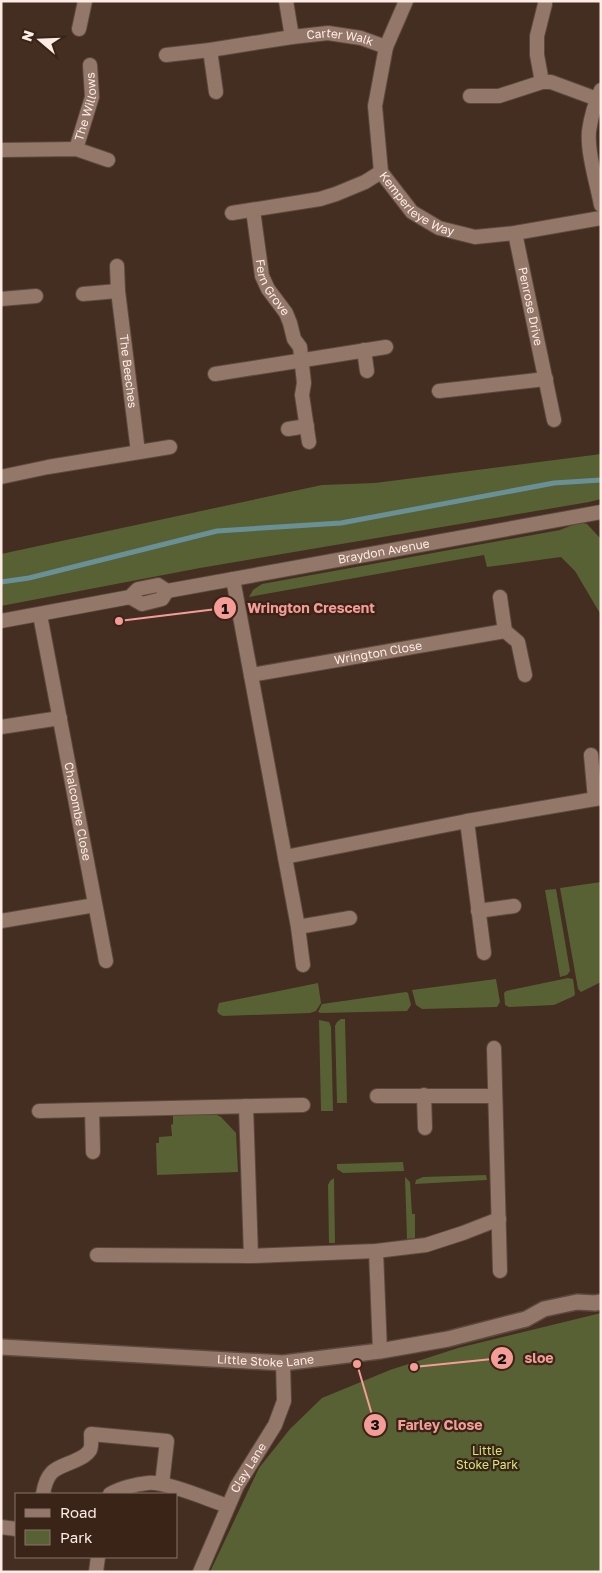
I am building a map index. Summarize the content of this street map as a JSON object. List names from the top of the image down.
{
  "streets": {
    "street": [
      "Carter Walk",
      "The Willows",
      "Kemperleye Way",
      "Fern Grove",
      "Penrose Drive",
      "The Beeches",
      "Braydon Avenue",
      "Wrington Close",
      "Chalcombe Close",
      "Little Stoke Lane",
      "Clay Lane"
    ]
  },
  "crossings": [
    ["Carter Walk", "Kemperleye Way"],
    ["Kemperleye Way", "Penrose Drive"],
    ["Braydon Avenue", "Chalcombe Close"],
    ["Little Stoke Lane", "Clay Lane"]
  ],
  "parks": ["Little Stoke Park"],
  "places": ["Wrington Crescent", "Farley Close", "sloe"],
  "legend": ["Road", "Park"],
  "north": "left"
}
